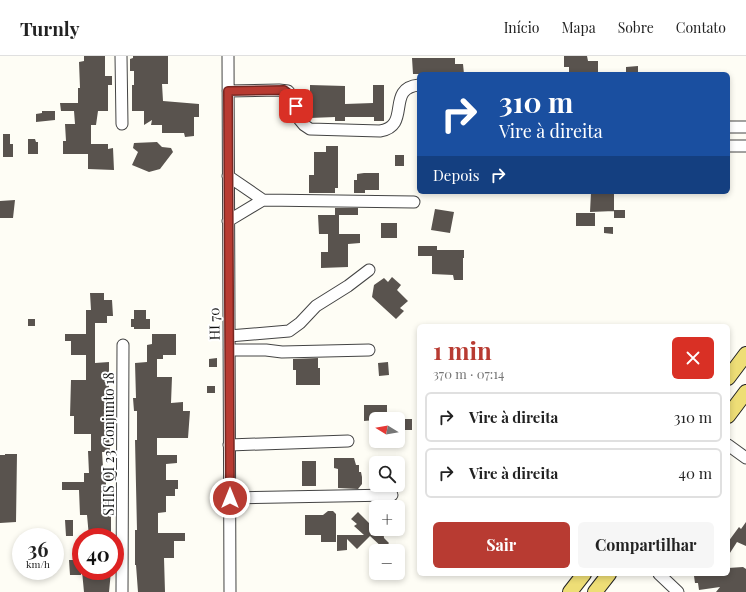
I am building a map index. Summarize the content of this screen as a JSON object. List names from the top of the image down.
{
  "streets": {
    "street": ["HI 70", "SHIS QI 23 Conjunto 18"]
  },
  "north": "left",
  "page": {
    "header": "Turnly",
    "nav": [
      "Início",
      "Mapa",
      "Sobre",
      "Contato"
    ],
    "turn": ["310 m", "Vire à direita"],
    "then": "Depois",
    "heading": ["1 min", "370 m · 07:14"],
    "list": [
      {
        "name": "Vire à direita",
        "value": "310 m"
      },
      {
        "name": "Vire à direita",
        "value": "40 m"
      }
    ],
    "map_buttons": ["+", "−"],
    "buttons": ["Sair", "Compartilhar"],
    "speed": "36 km/h",
    "limit": "40"
  }
}
